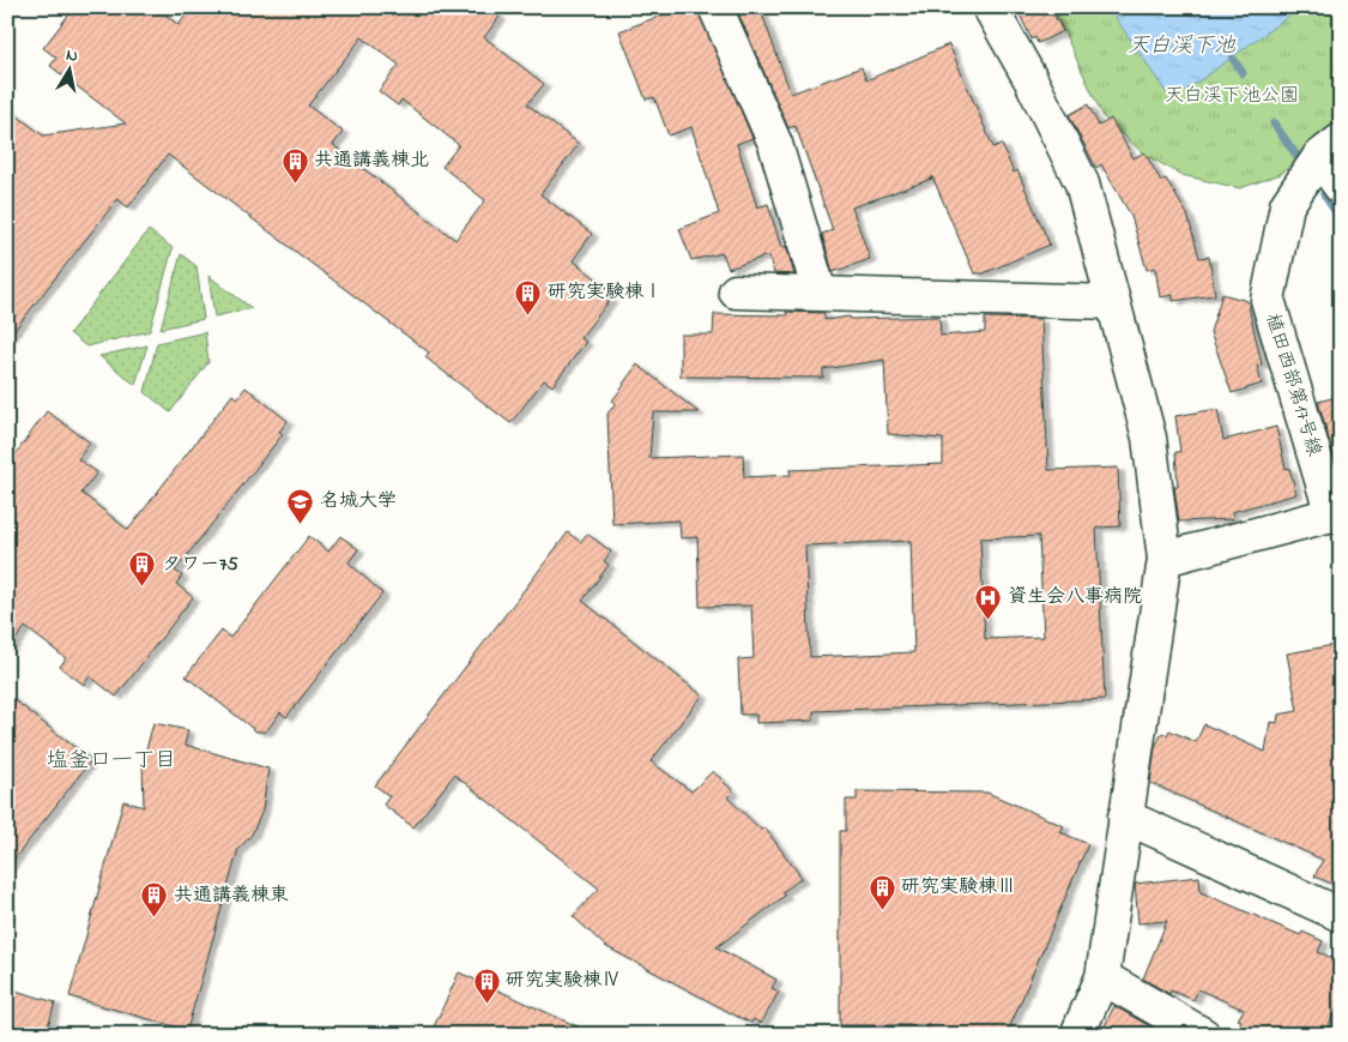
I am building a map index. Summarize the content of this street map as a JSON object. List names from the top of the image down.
{
  "streets": {
    "street": ["植田西部第17号線"]
  },
  "districts": ["塩釜口一丁目"],
  "water": ["天白渓下池"],
  "parks": ["天白渓下池公園"],
  "places": {
    "building": [
      "共通講義棟北",
      "研究実験棟Ⅰ",
      "タワー75",
      "研究実験棟Ⅲ",
      "共通講義棟東",
      "研究実験棟Ⅳ"
    ],
    "school or university": ["名城大学"],
    "hospital": ["資生会八事病院"]
  },
  "north": "top"
}
